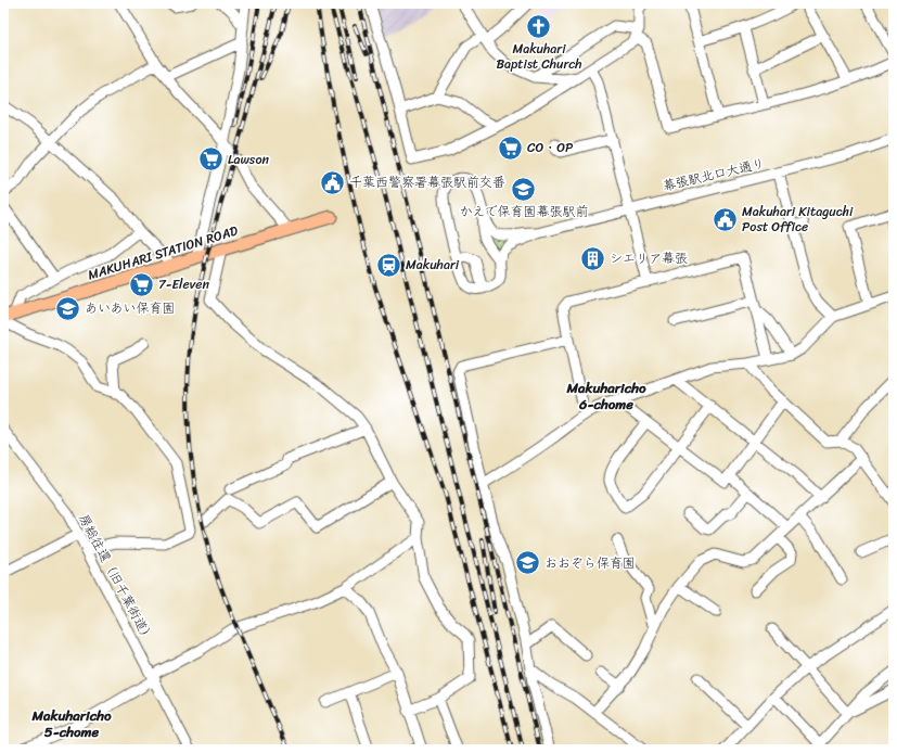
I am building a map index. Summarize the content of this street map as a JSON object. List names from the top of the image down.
{
  "streets": {
    "main road": ["MAKUHARI STATION ROAD"],
    "street": ["幕張駅北口大通り", "房総往還（旧千葉街道）"]
  },
  "districts": ["Makuharicho 6-chome", "Makuharicho 5-chome"],
  "places": {
    "church": ["Makuhari Baptist Church"],
    "supermarket": ["CO・OP", "Lawson", "7-Eleven"],
    "public building": ["千葉西警察署幕張駅前交番", "Makuhari Kitaguchi Post Office"],
    "school or university": ["かえで保育園幕張駅前", "あいあい保育園", "おおぞら保育園"],
    "building": ["シエリア幕張"],
    "station": ["Makuhari"]
  }
}
